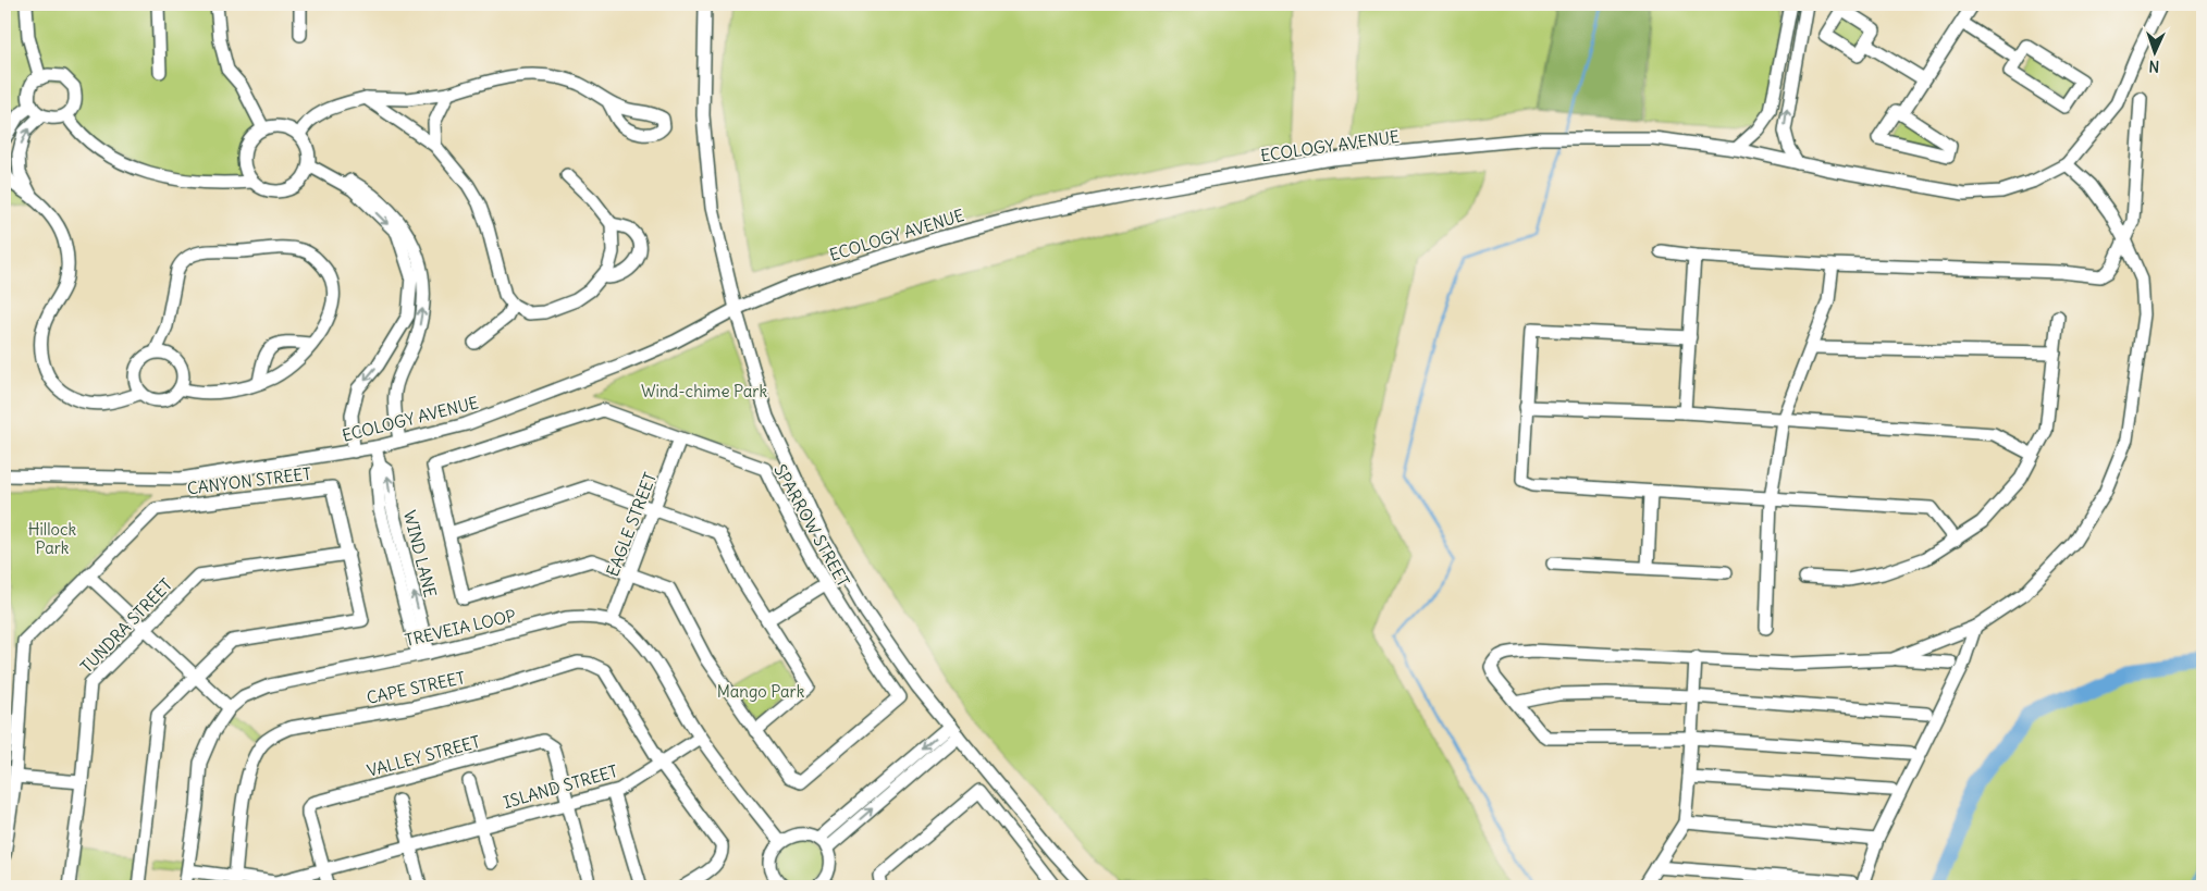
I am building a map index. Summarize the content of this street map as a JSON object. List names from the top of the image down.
{
  "streets": {
    "street": [
      "ECOLOGY AVENUE",
      "CANYON STREET",
      "EAGLE STREET",
      "SPARROW STREET",
      "WIND LANE",
      "TUNDRA STREET",
      "TREVEIA LOOP",
      "CAPE STREET",
      "VALLEY STREET",
      "ISLAND STREET"
    ]
  },
  "crossings": [
    ["ECOLOGY AVENUE", "WIND LANE"],
    ["CANYON STREET", "TUNDRA STREET"],
    ["EAGLE STREET", "SPARROW STREET"],
    ["EAGLE STREET", "TREVEIA LOOP"],
    ["WIND LANE", "TREVEIA LOOP"],
    ["TREVEIA LOOP", "ISLAND STREET"],
    ["CAPE STREET", "ISLAND STREET"],
    ["VALLEY STREET", "ISLAND STREET"]
  ],
  "parks": ["Wind-chime Park", "Hillock Park", "Mango Park"],
  "north": "bottom"
}
